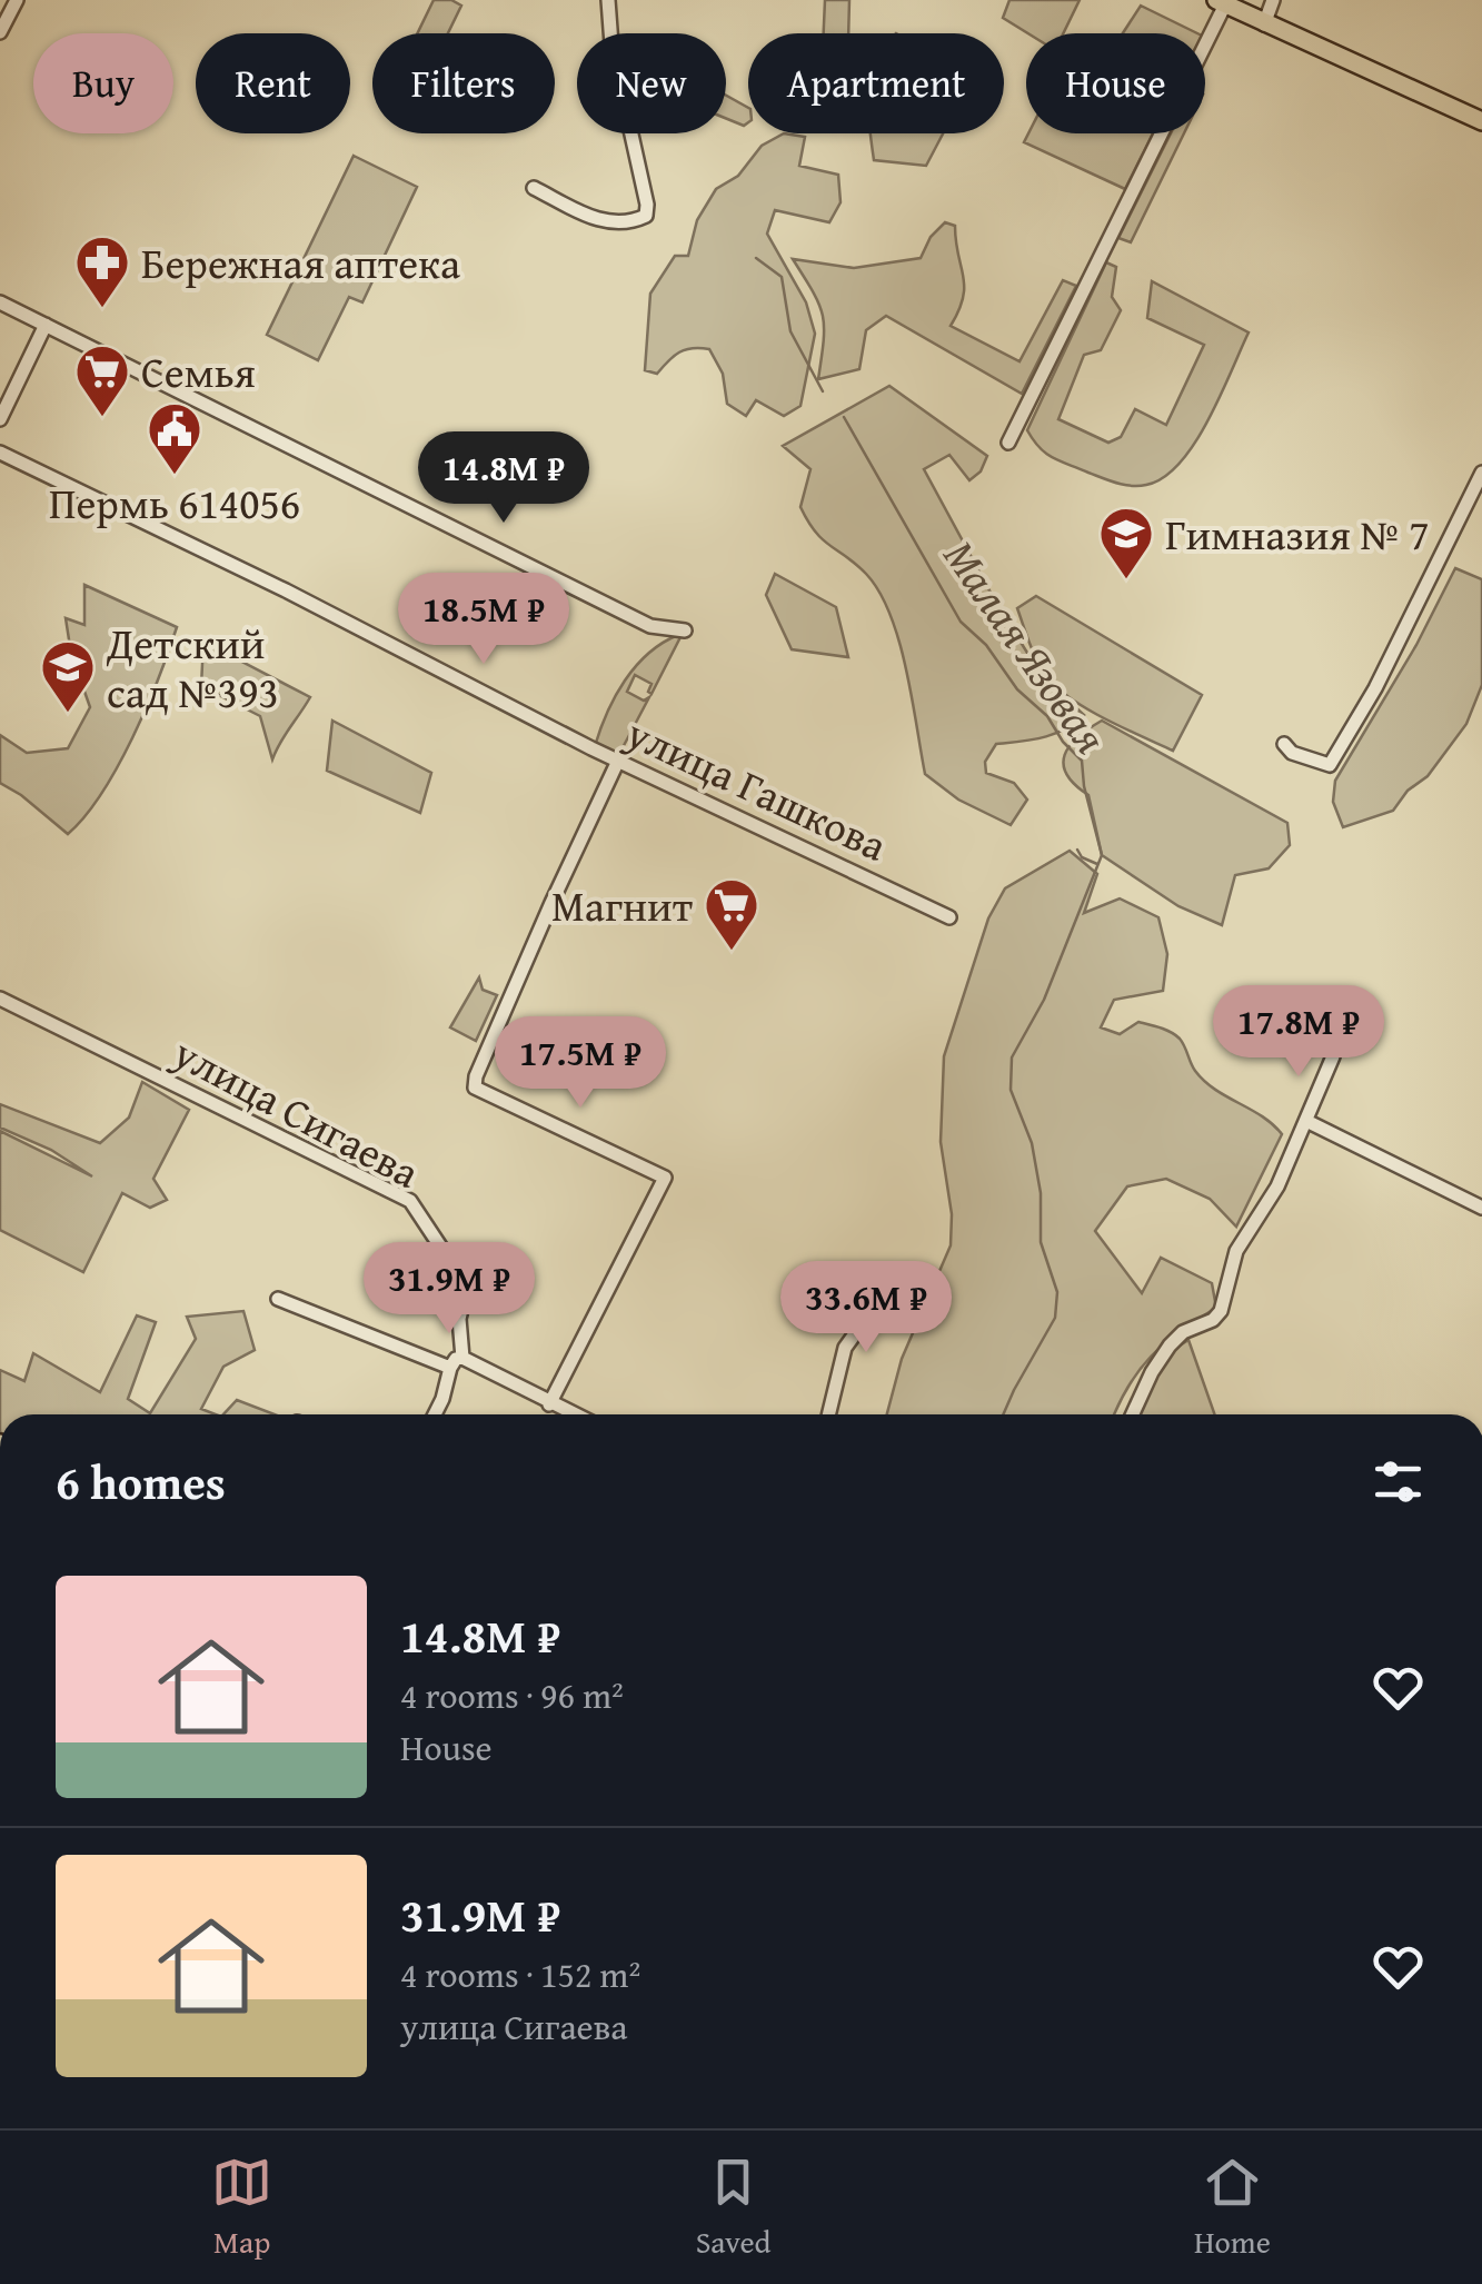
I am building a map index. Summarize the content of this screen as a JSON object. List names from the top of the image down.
{
  "streets": {
    "street": ["улица Гашкова", "улица Сигаева"]
  },
  "water": ["Малая Язовая"],
  "places": {
    "pharmacy": ["Бережная аптека"],
    "supermarket": ["Семья", "Магнит"],
    "public building": ["Пермь 614056"],
    "school or university": ["Гимназия № 7", "Детский сад №393"]
  },
  "page": {
    "chip": [
      "Buy",
      "Rent",
      "Filters",
      "New",
      "Apartment",
      "House"
    ],
    "price": [
      "14.8M ₽",
      "18.5M ₽",
      "17.8M ₽",
      "17.5M ₽",
      "31.9M ₽",
      "33.6M ₽"
    ],
    "heading": "6 homes",
    "list": [
      {
        "name": "14.8M ₽",
        "note": "4 rooms · 96 m² · House"
      },
      {
        "name": "31.9M ₽",
        "note": "4 rooms · 152 m² · улица Сигаева"
      }
    ],
    "tabs": ["Map", "Saved", "Home"]
  }
}
